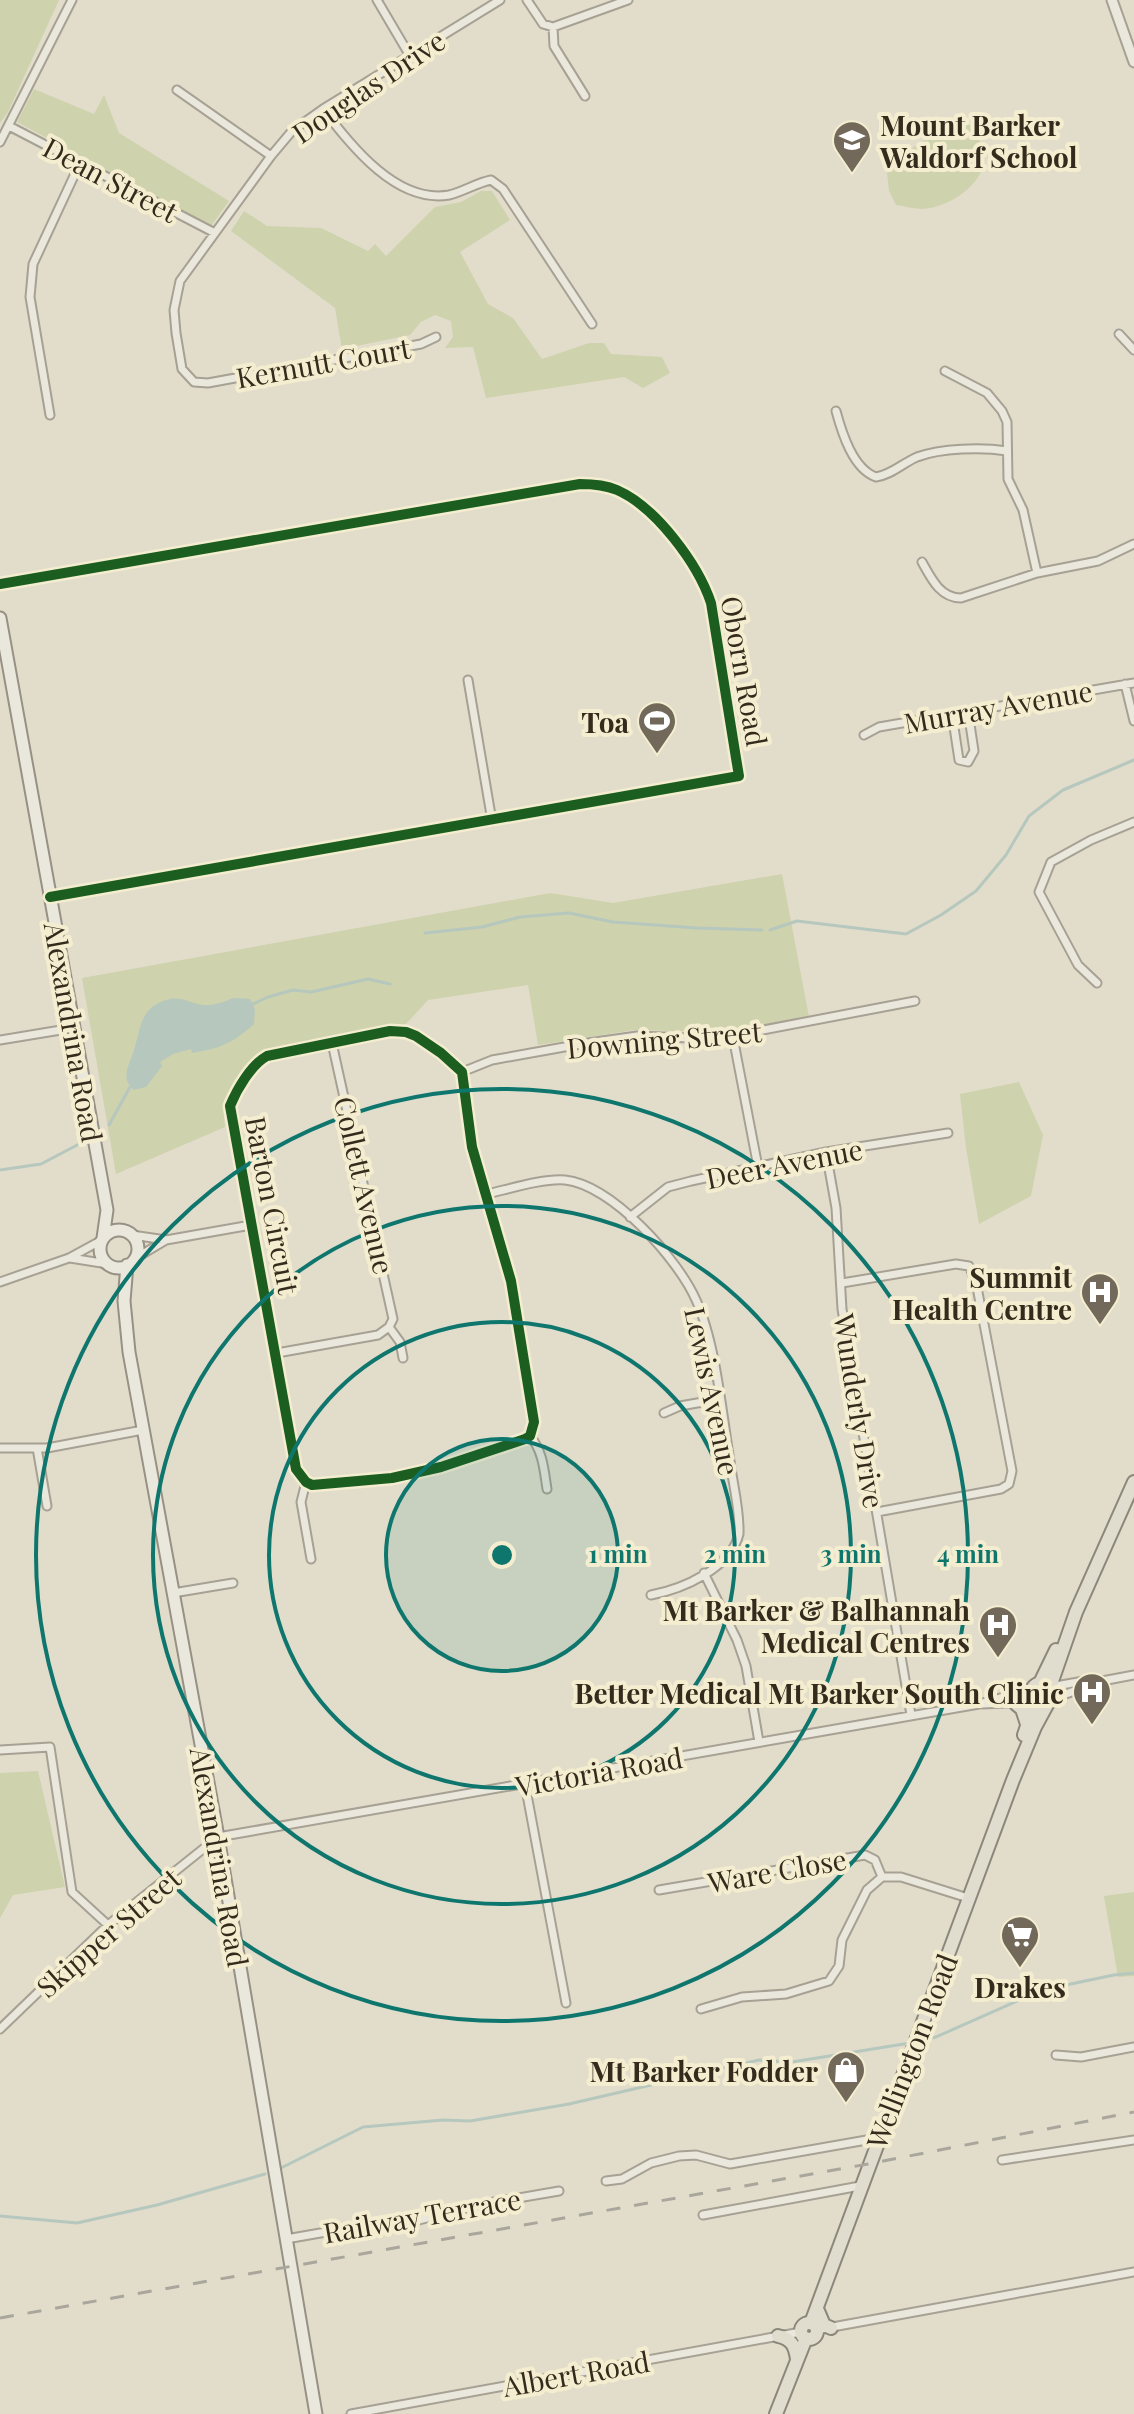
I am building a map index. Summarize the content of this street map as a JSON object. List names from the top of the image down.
{
  "streets": {
    "main road": ["Alexandrina Road", "Wellington Road"],
    "street": [
      "Douglas Drive",
      "Dean Street",
      "Kernutt Court",
      "Oborn Road",
      "Murray Avenue",
      "Downing Street",
      "Deer Avenue",
      "Collett Avenue",
      "Barton Circuit",
      "Lewis Avenue",
      "Wunderly Drive",
      "Victoria Road",
      "Ware Close",
      "Skipper Street",
      "Railway Terrace",
      "Albert Road"
    ]
  },
  "crossings": [
    ["Douglas Drive", "Dean Street"],
    ["Douglas Drive", "Kernutt Court"],
    ["Oborn Road", "Alexandrina Road"],
    ["Alexandrina Road", "Victoria Road"],
    ["Alexandrina Road", "Skipper Street"],
    ["Alexandrina Road", "Railway Terrace"],
    ["Downing Street", "Barton Circuit"],
    ["Deer Avenue", "Lewis Avenue"],
    ["Deer Avenue", "Wunderly Drive"],
    ["Collett Avenue", "Barton Circuit"],
    ["Wunderly Drive", "Victoria Road"],
    ["Victoria Road", "Skipper Street"],
    ["Victoria Road", "Wellington Road"],
    ["Wellington Road", "Albert Road"]
  ],
  "places": {
    "school or university": ["Mount Barker Waldorf School"],
    "sports": ["Toa"],
    "hospital": ["Summit Health Centre", "Mt Barker & Balhannah Medical Centres", "Better Medical Mt Barker South Clinic"],
    "supermarket": ["Drakes"],
    "shop": ["Mt Barker Fodder"]
  },
  "rings": [
    "1 min",
    "2 min",
    "3 min",
    "4 min"
  ]
}
